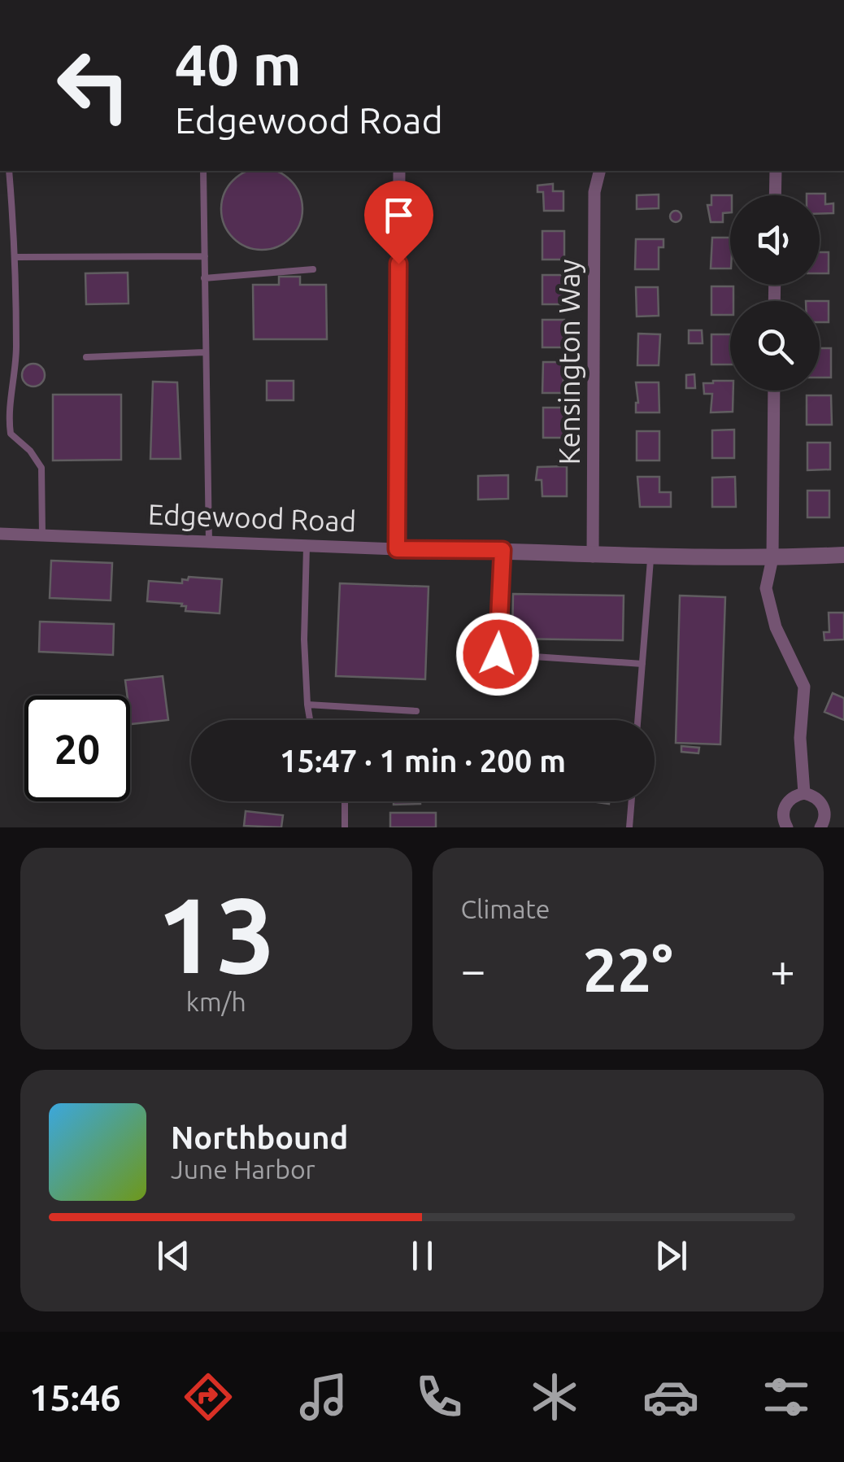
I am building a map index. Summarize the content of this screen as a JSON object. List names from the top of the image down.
{
  "streets": {
    "street": ["Kensington Way", "Edgewood Road"]
  },
  "crossings": [
    ["Kensington Way", "Edgewood Road"]
  ],
  "page": {
    "turn": ["40 m", "Edgewood Road"],
    "limit": "20",
    "trip": "15:47 · 1 min · 200 m",
    "tile": [
      ["13", "km/h"],
      "Climate"
    ],
    "heat": ["−", "22°", "+"],
    "song": ["Northbound", "June Harbor"],
    "tabs": "15:46"
  }
}
